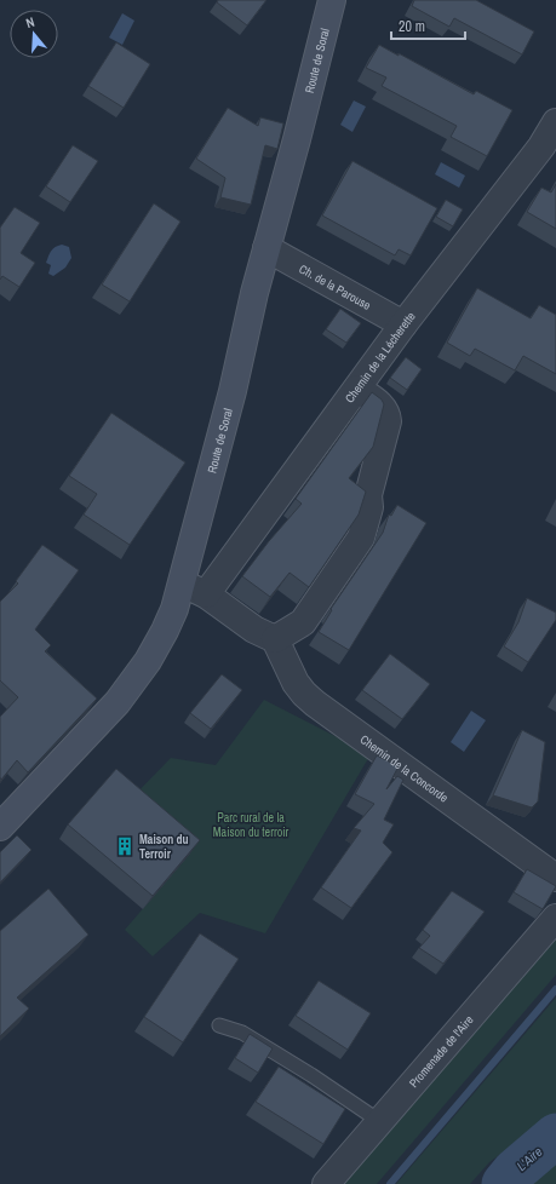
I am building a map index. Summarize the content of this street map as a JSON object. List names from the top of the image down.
{
  "streets": {
    "street": [
      "Route de Soral",
      "Ch. de la Parouse",
      "Chemin de la Lécherette",
      "Chemin de la Concorde",
      "Promenade de l'Aire"
    ]
  },
  "crossings": [
    ["Route de Soral", "Ch. de la Parouse"],
    ["Ch. de la Parouse", "Chemin de la Lécherette"]
  ],
  "water": ["L'Aire"],
  "parks": ["Parc rural de la Maison du terroir"],
  "places": {
    "building": ["Maison du Terroir"]
  },
  "scale_bar": "20 m",
  "north": "top"
}
